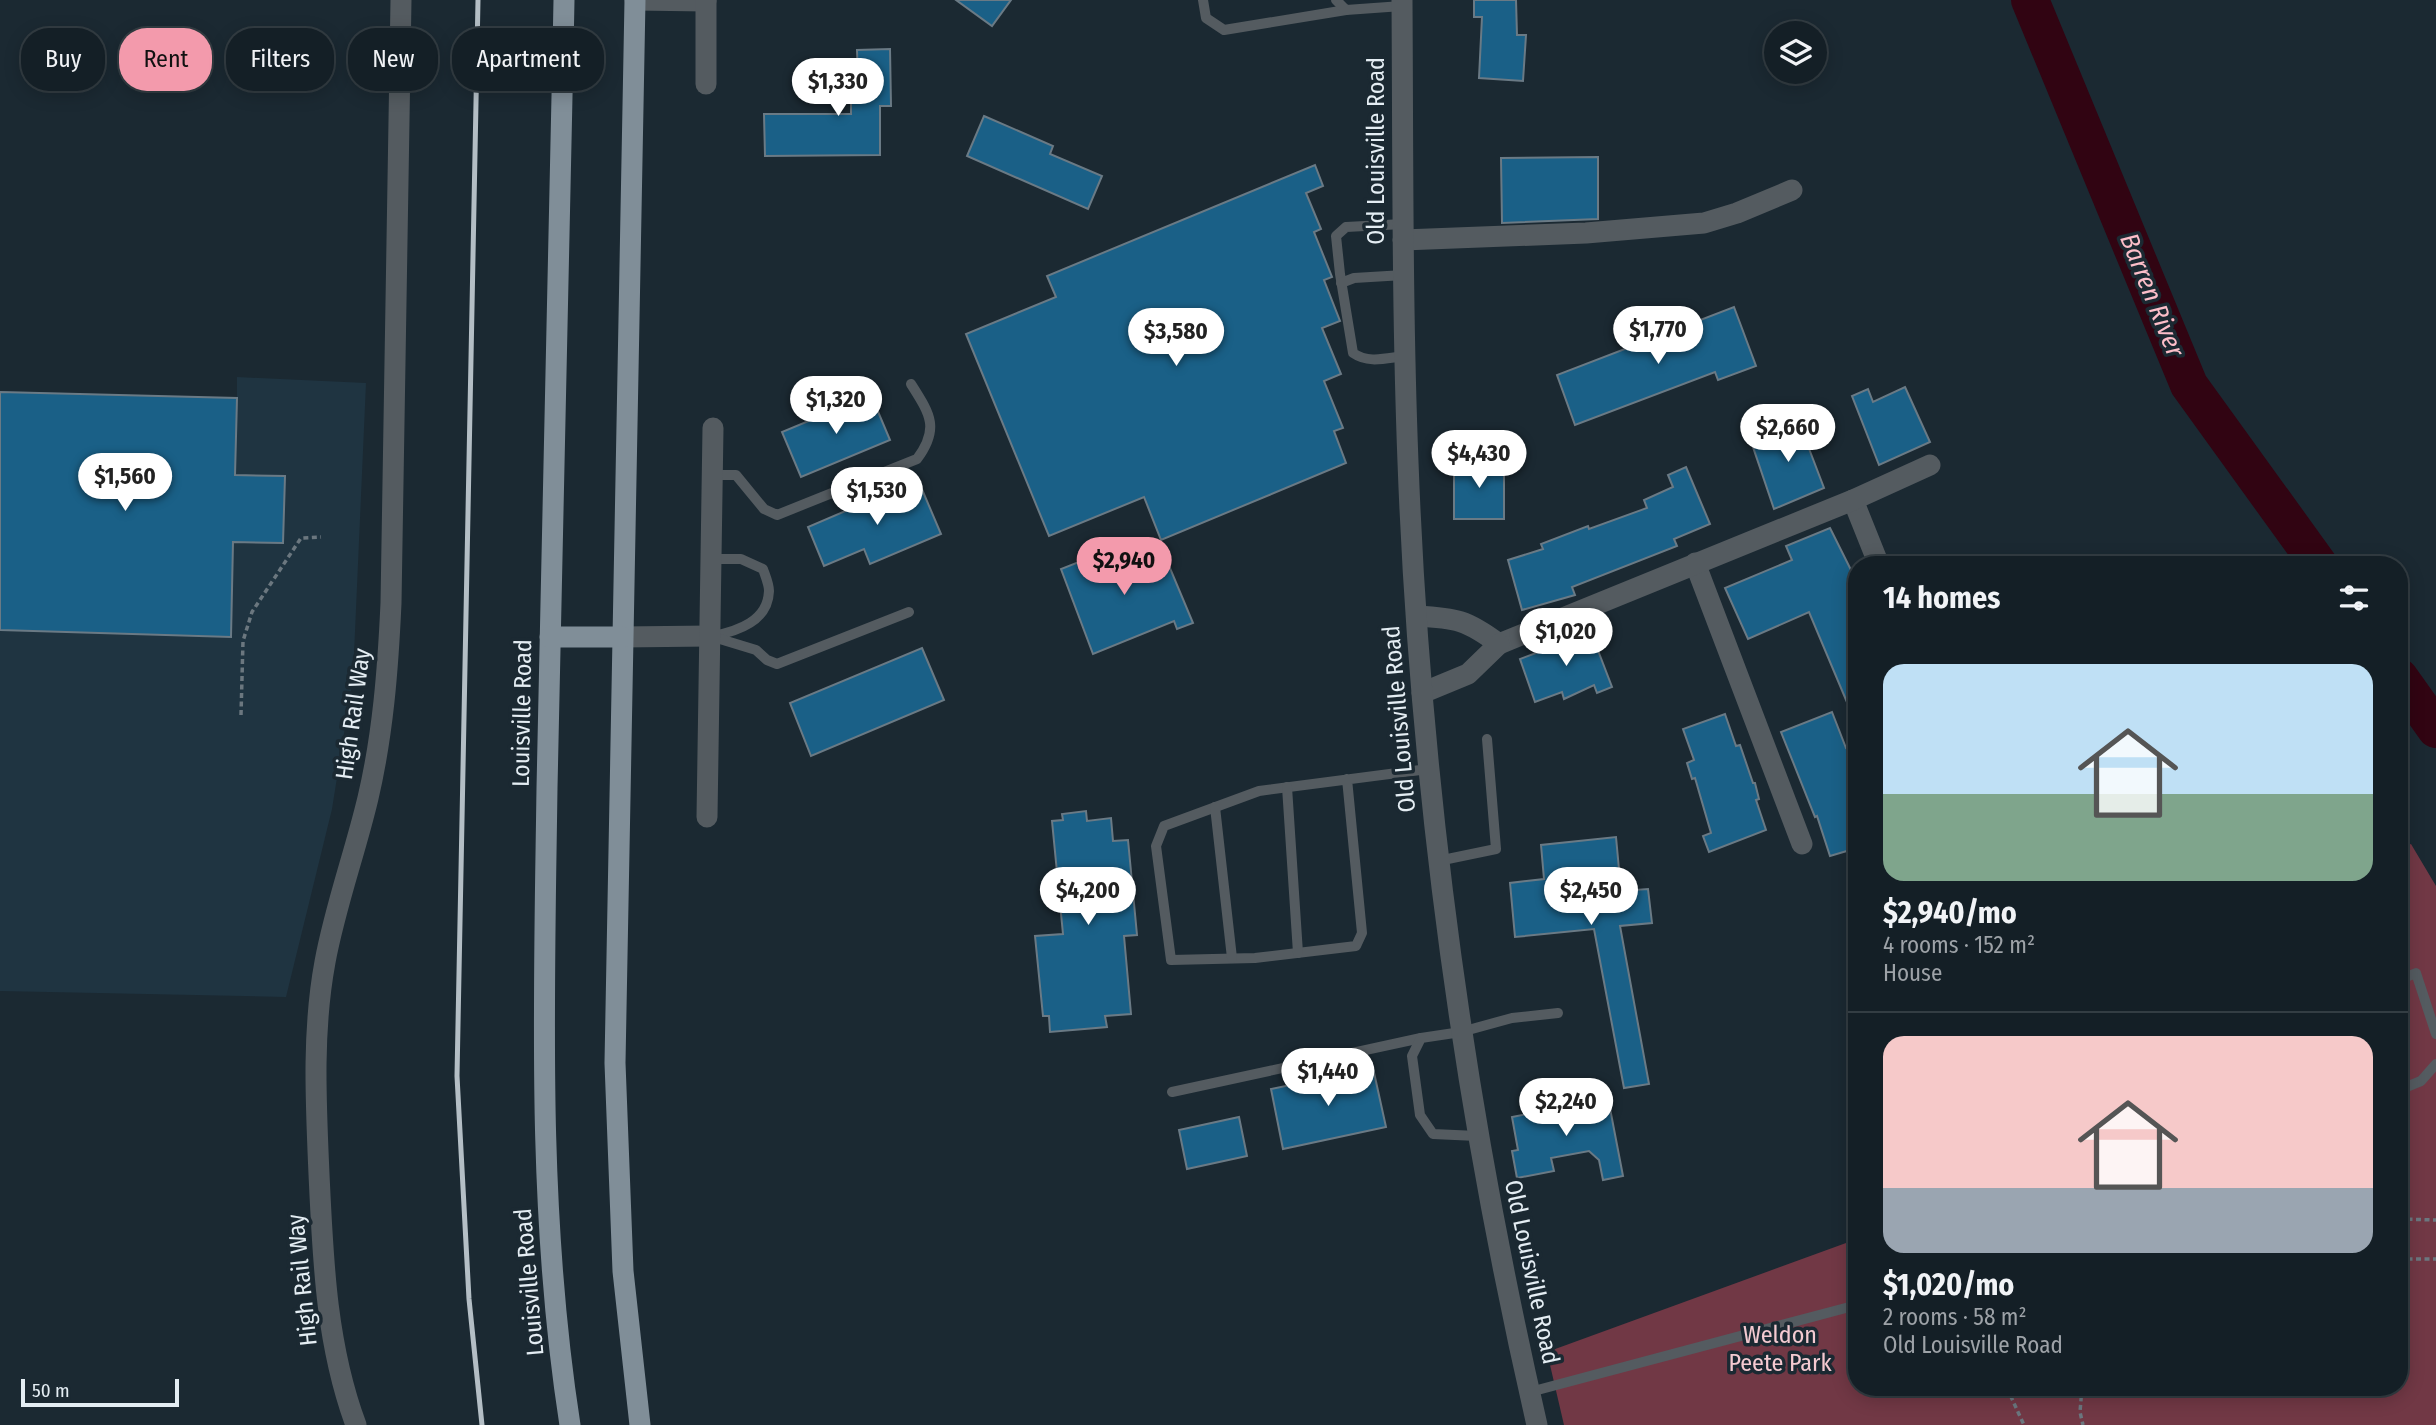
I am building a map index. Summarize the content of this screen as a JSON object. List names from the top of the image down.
{
  "streets": {
    "main road": ["Louisville Road"],
    "street": ["Old Louisville Road", "High Rail Way"]
  },
  "water": ["Barren River"],
  "parks": ["Weldon Peete Park"],
  "scale_bar": "50 m",
  "page": {
    "chip": [
      "Buy",
      "Rent",
      "Filters",
      "New",
      "Apartment"
    ],
    "price": [
      "$1,330",
      "$1,770",
      "$3,580",
      "$1,320",
      "$2,660",
      "$4,430",
      "$1,560",
      "$1,530",
      "$2,940",
      "$1,020",
      "$4,200",
      "$2,450",
      "$1,440",
      "$2,240"
    ],
    "heading": "14 homes",
    "list": [
      {
        "name": "$2,940/mo",
        "note": "4 rooms · 152 m² · House"
      },
      {
        "name": "$1,020/mo",
        "note": "2 rooms · 58 m² · Old Louisville Road"
      }
    ],
    "scale": "50 m"
  }
}
